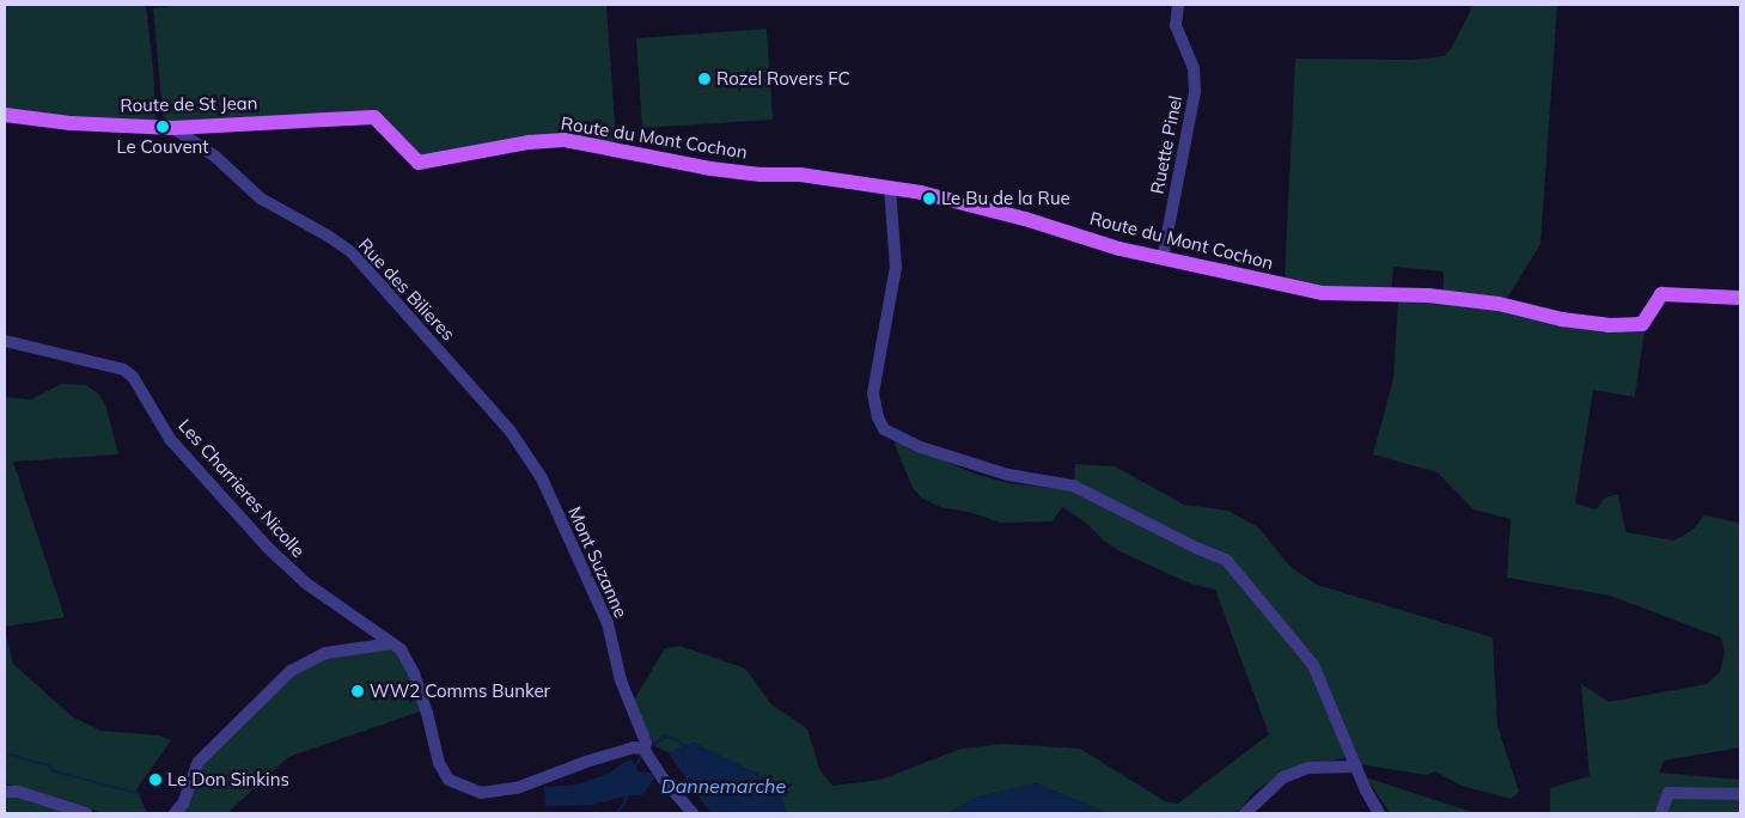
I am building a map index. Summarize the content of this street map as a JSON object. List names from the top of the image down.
{
  "streets": {
    "main road": ["Route de St Jean", "Route du Mont Cochon"],
    "street": [
      "Ruette Pinel",
      "Rue des Bilieres",
      "Les Charrieres Nicolle",
      "Mont Suzanne"
    ]
  },
  "crossings": [
    ["Route de St Jean", "Route du Mont Cochon"],
    ["Route de St Jean", "Rue des Bilieres"],
    ["Route du Mont Cochon", "Ruette Pinel"],
    ["Rue des Bilieres", "Mont Suzanne"],
    ["Les Charrieres Nicolle", "Mont Suzanne"]
  ],
  "water": ["Dannemarche"],
  "places": [
    "Rozel Rovers FC",
    "Le Couvent",
    "Le Bu de la Rue",
    "WW2 Comms Bunker",
    "Le Don Sinkins"
  ]
}
